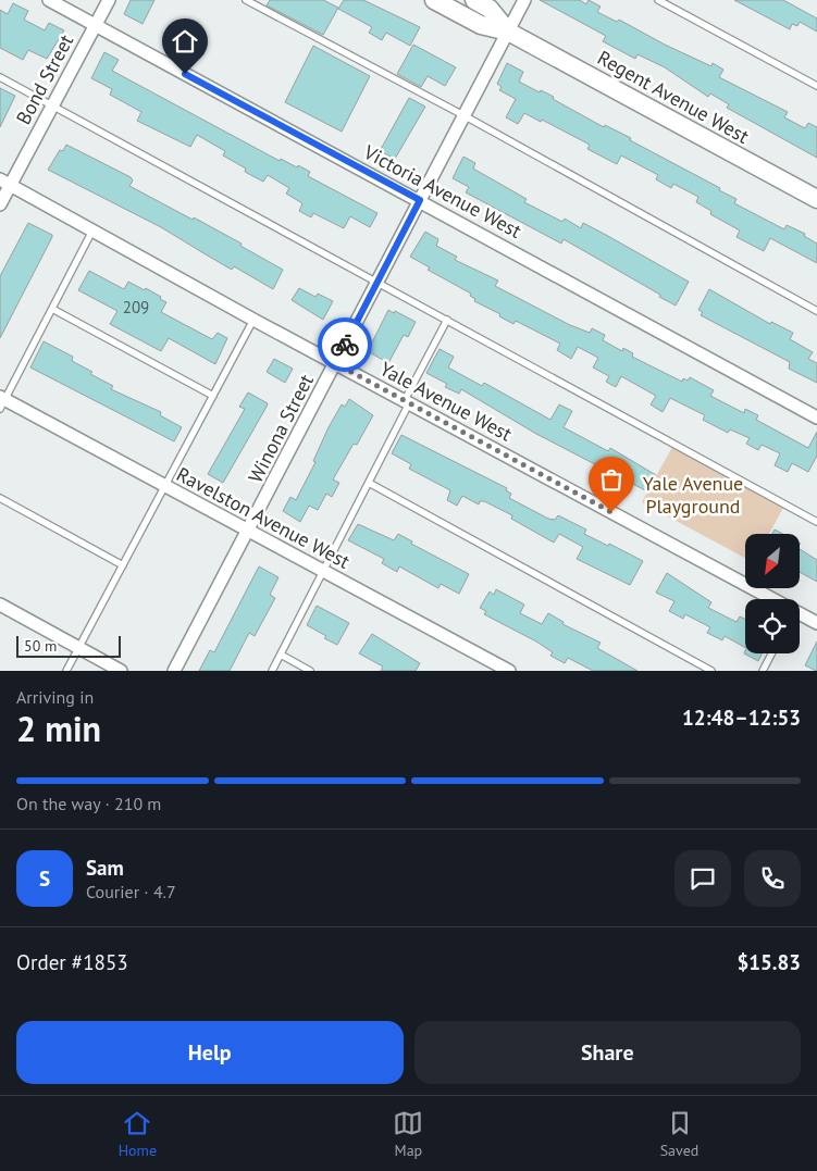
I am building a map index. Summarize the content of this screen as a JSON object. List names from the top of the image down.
{
  "streets": {
    "main road": ["Regent Avenue West"],
    "street": [
      "Bond Street",
      "Victoria Avenue West",
      "Yale Avenue West",
      "Winona Street",
      "Ravelston Avenue West"
    ]
  },
  "crossings": [
    ["Bond Street", "Victoria Avenue West"],
    ["Bond Street", "Yale Avenue West"],
    ["Regent Avenue West", "Winona Street"],
    ["Victoria Avenue West", "Winona Street"],
    ["Yale Avenue West", "Winona Street"],
    ["Winona Street", "Ravelston Avenue West"]
  ],
  "parks": ["Yale Avenue Playground"],
  "house_numbers": ["209"],
  "scale_bar": "50 m",
  "north": "bottom left",
  "page": {
    "scale": "50 m",
    "heading": ["2 min", "Arriving in", "12:48–12:53"],
    "panel": [
      "Sam",
      "Courier · 4.7",
      "Order #1853",
      "$15.83"
    ],
    "bar": "On the way · 210 m",
    "round": "S",
    "buttons": ["Help", "Share"],
    "tabs": ["Home", "Map", "Saved"]
  }
}
